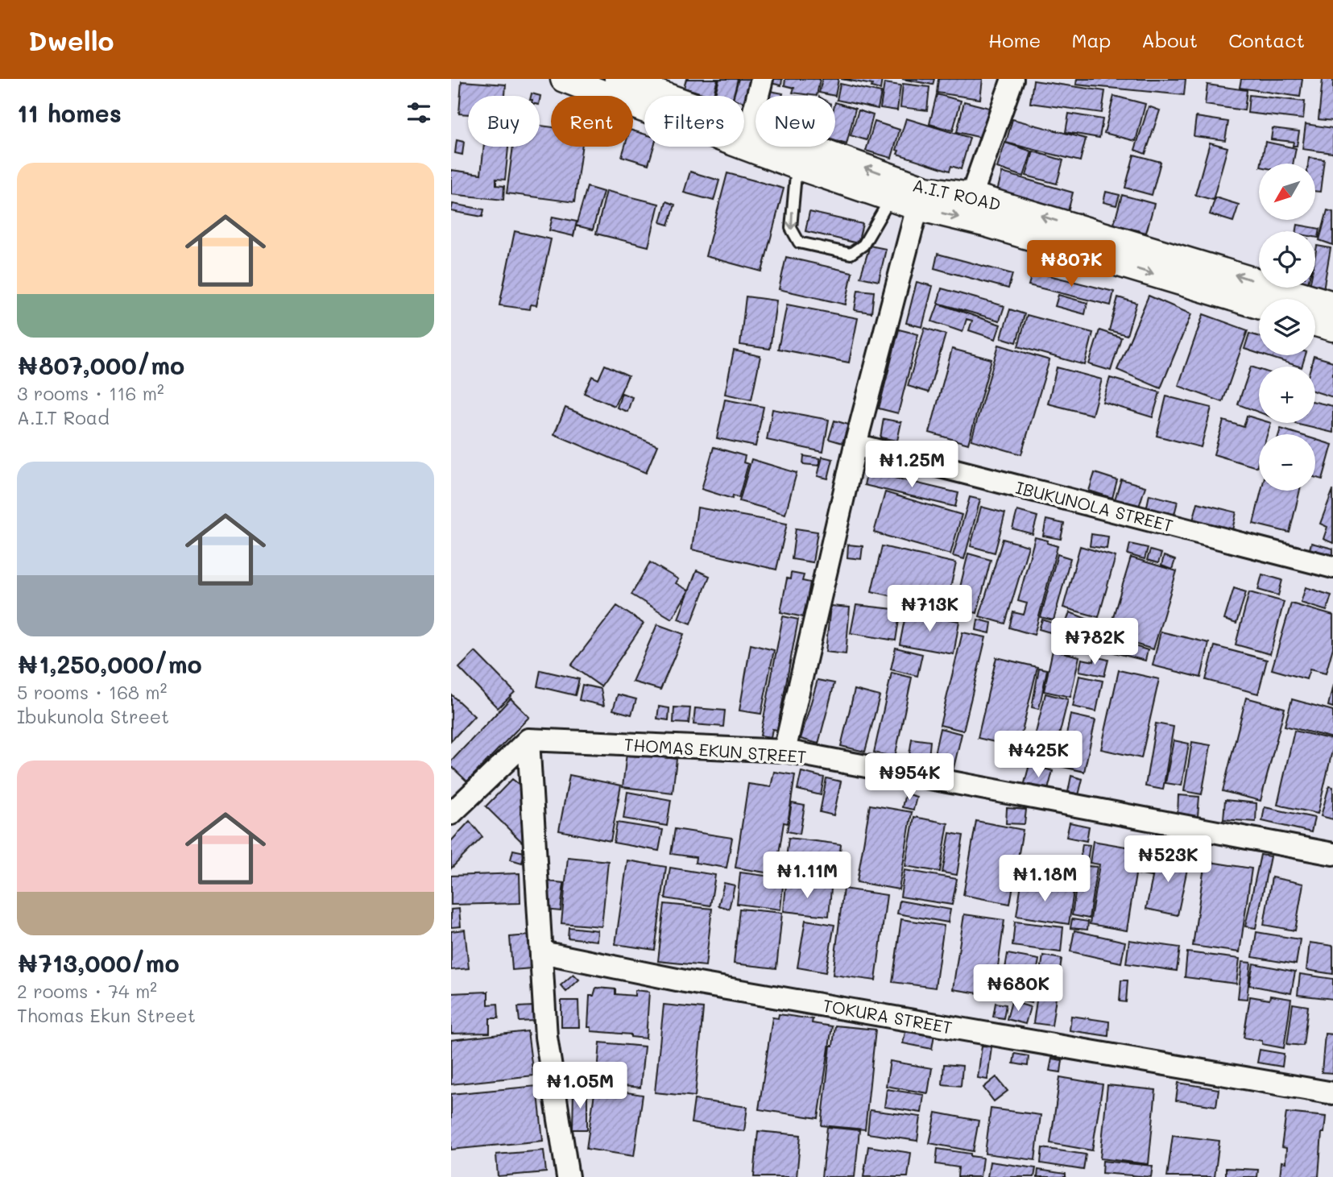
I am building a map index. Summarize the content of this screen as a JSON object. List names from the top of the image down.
{
  "streets": {
    "street": [
      "A.I.T ROAD",
      "IBUKUNOLA STREET",
      "THOMAS EKUN STREET",
      "TOKURA STREET"
    ]
  },
  "north": "bottom left",
  "page": {
    "header": "Dwello",
    "nav": [
      "Home",
      "Map",
      "About",
      "Contact"
    ],
    "heading": "11 homes",
    "chip": [
      "Buy",
      "Rent",
      "Filters",
      "New"
    ],
    "list": [
      {
        "name": "₦807,000/mo",
        "note": "3 rooms · 116 m² · A.I.T Road"
      },
      {
        "name": "₦1,250,000/mo",
        "note": "5 rooms · 168 m² · Ibukunola Street"
      },
      {
        "name": "₦713,000/mo",
        "note": "2 rooms · 74 m² · Thomas Ekun Street"
      }
    ],
    "map_buttons": ["+", "−"],
    "price": [
      "₦807K",
      "₦1.25M",
      "₦713K",
      "₦782K",
      "₦425K",
      "₦954K",
      "₦523K",
      "₦1.11M",
      "₦1.18M",
      "₦680K",
      "₦1.05M"
    ]
  }
}
